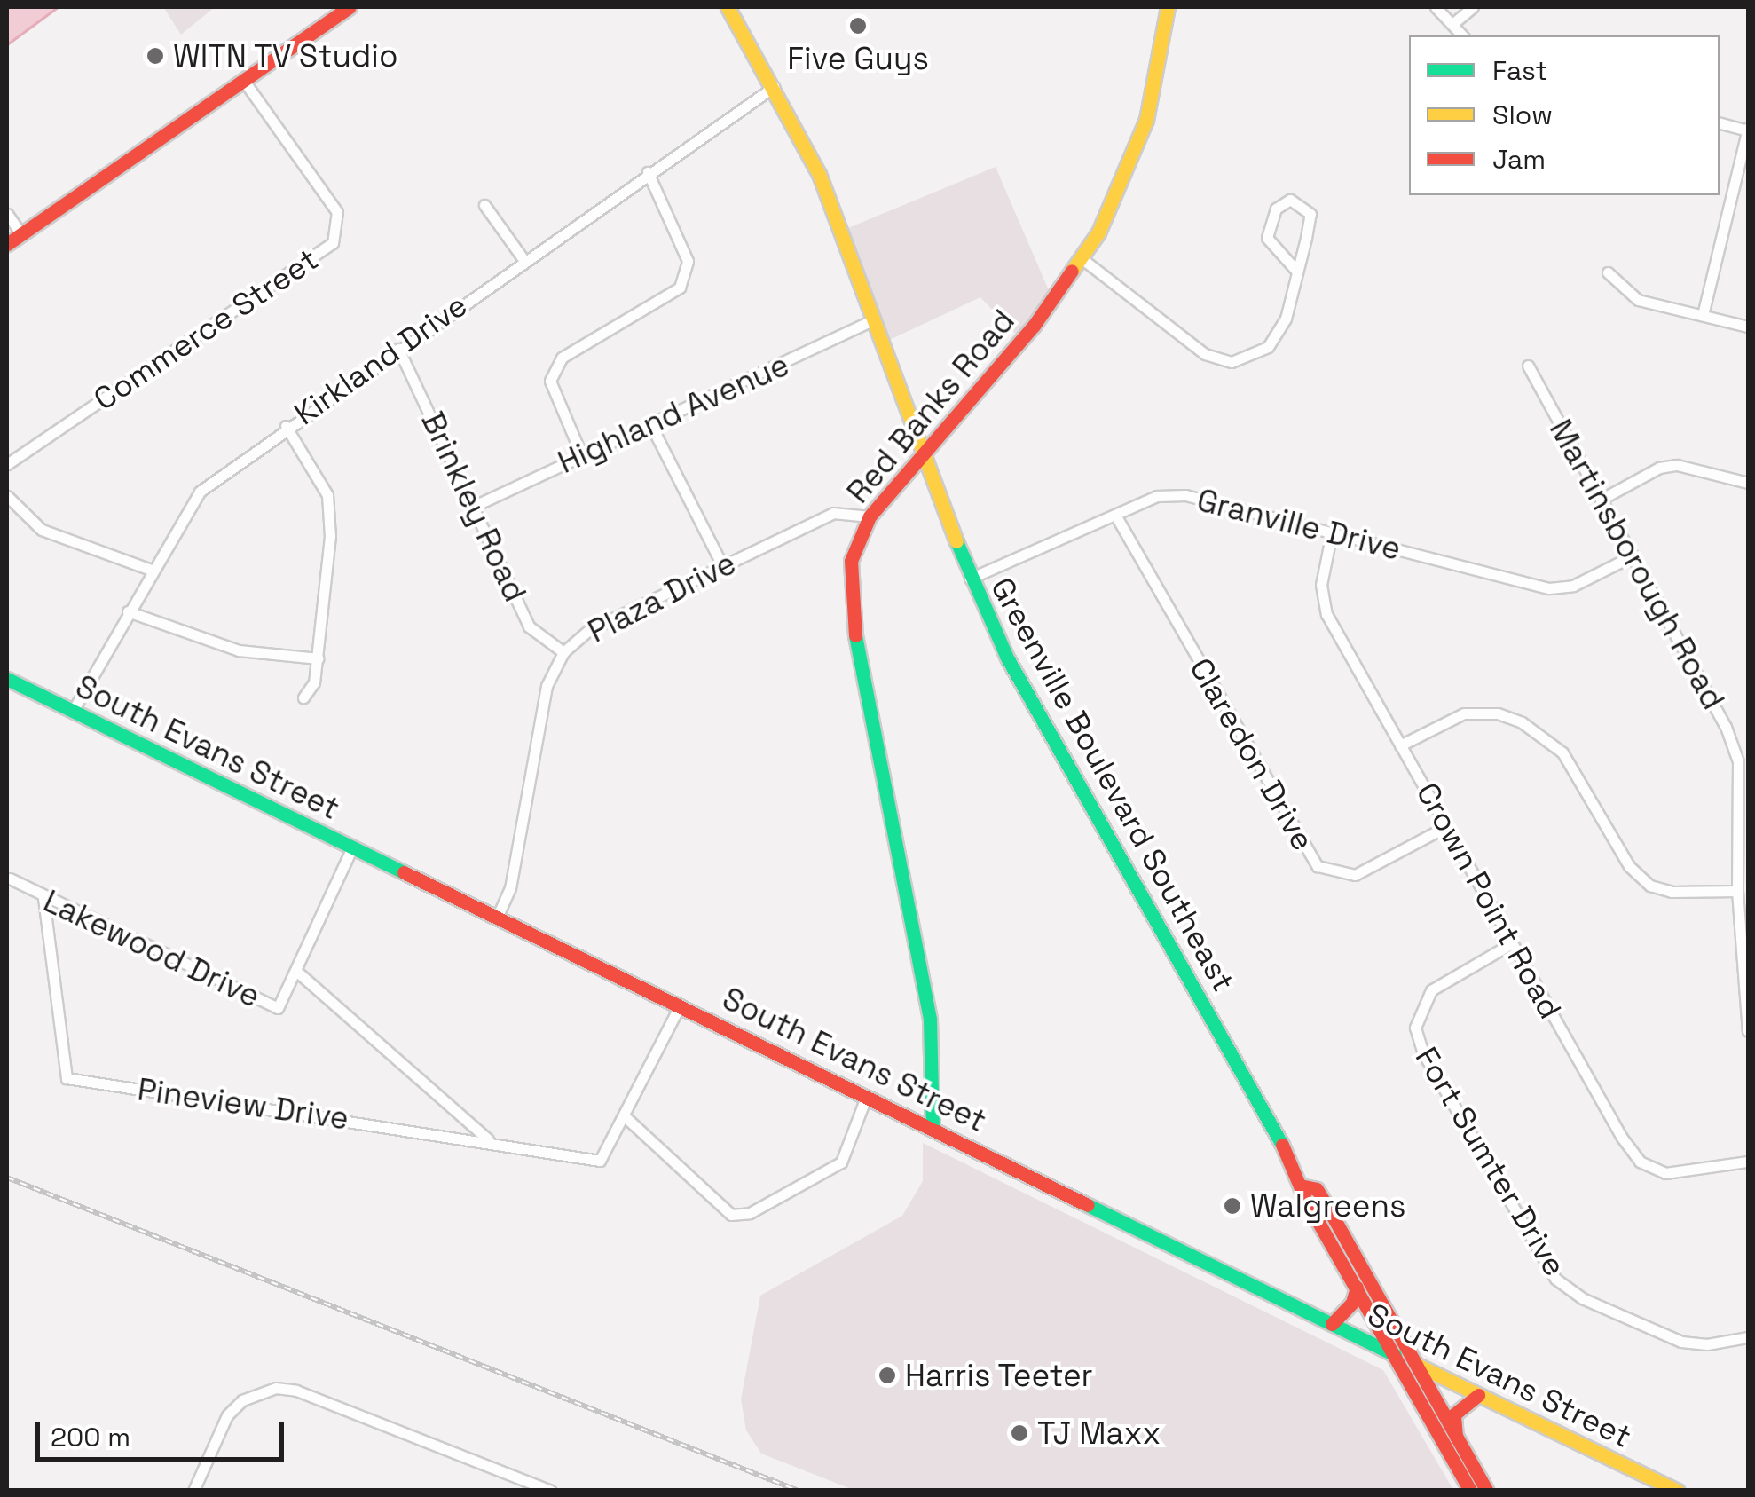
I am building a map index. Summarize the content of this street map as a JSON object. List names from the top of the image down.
{
  "streets": {
    "main road": ["Red Banks Road", "South Evans Street", "Greenville Boulevard Southeast"],
    "street": [
      "Commerce Street",
      "Kirkland Drive",
      "Highland Avenue",
      "Brinkley Road",
      "Granville Drive",
      "Martinsborough Road",
      "Plaza Drive",
      "Claredon Drive",
      "Crown Point Road",
      "Lakewood Drive",
      "Pineview Drive",
      "Fort Sumter Drive"
    ]
  },
  "crossings": [
    ["Kirkland Drive", "Brinkley Road"],
    ["Kirkland Drive", "South Evans Street"],
    ["Kirkland Drive", "Greenville Boulevard Southeast"],
    ["Red Banks Road", "Plaza Drive"],
    ["Red Banks Road", "South Evans Street"],
    ["Red Banks Road", "Greenville Boulevard Southeast"],
    ["Highland Avenue", "Brinkley Road"],
    ["Highland Avenue", "Greenville Boulevard Southeast"],
    ["Brinkley Road", "Plaza Drive"],
    ["Granville Drive", "Martinsborough Road"],
    ["Granville Drive", "Claredon Drive"],
    ["Granville Drive", "Greenville Boulevard Southeast"],
    ["Granville Drive", "Crown Point Road"],
    ["Plaza Drive", "South Evans Street"],
    ["South Evans Street", "Greenville Boulevard Southeast"],
    ["South Evans Street", "Lakewood Drive"],
    ["Claredon Drive", "Crown Point Road"],
    ["Crown Point Road", "Fort Sumter Drive"],
    ["Lakewood Drive", "Pineview Drive"]
  ],
  "places": [
    "Five Guys",
    "WITN TV Studio",
    "Walgreens",
    "Harris Teeter",
    "TJ Maxx"
  ],
  "legend": ["Fast", "Slow", "Jam"],
  "scale_bar": "200 m"
}
